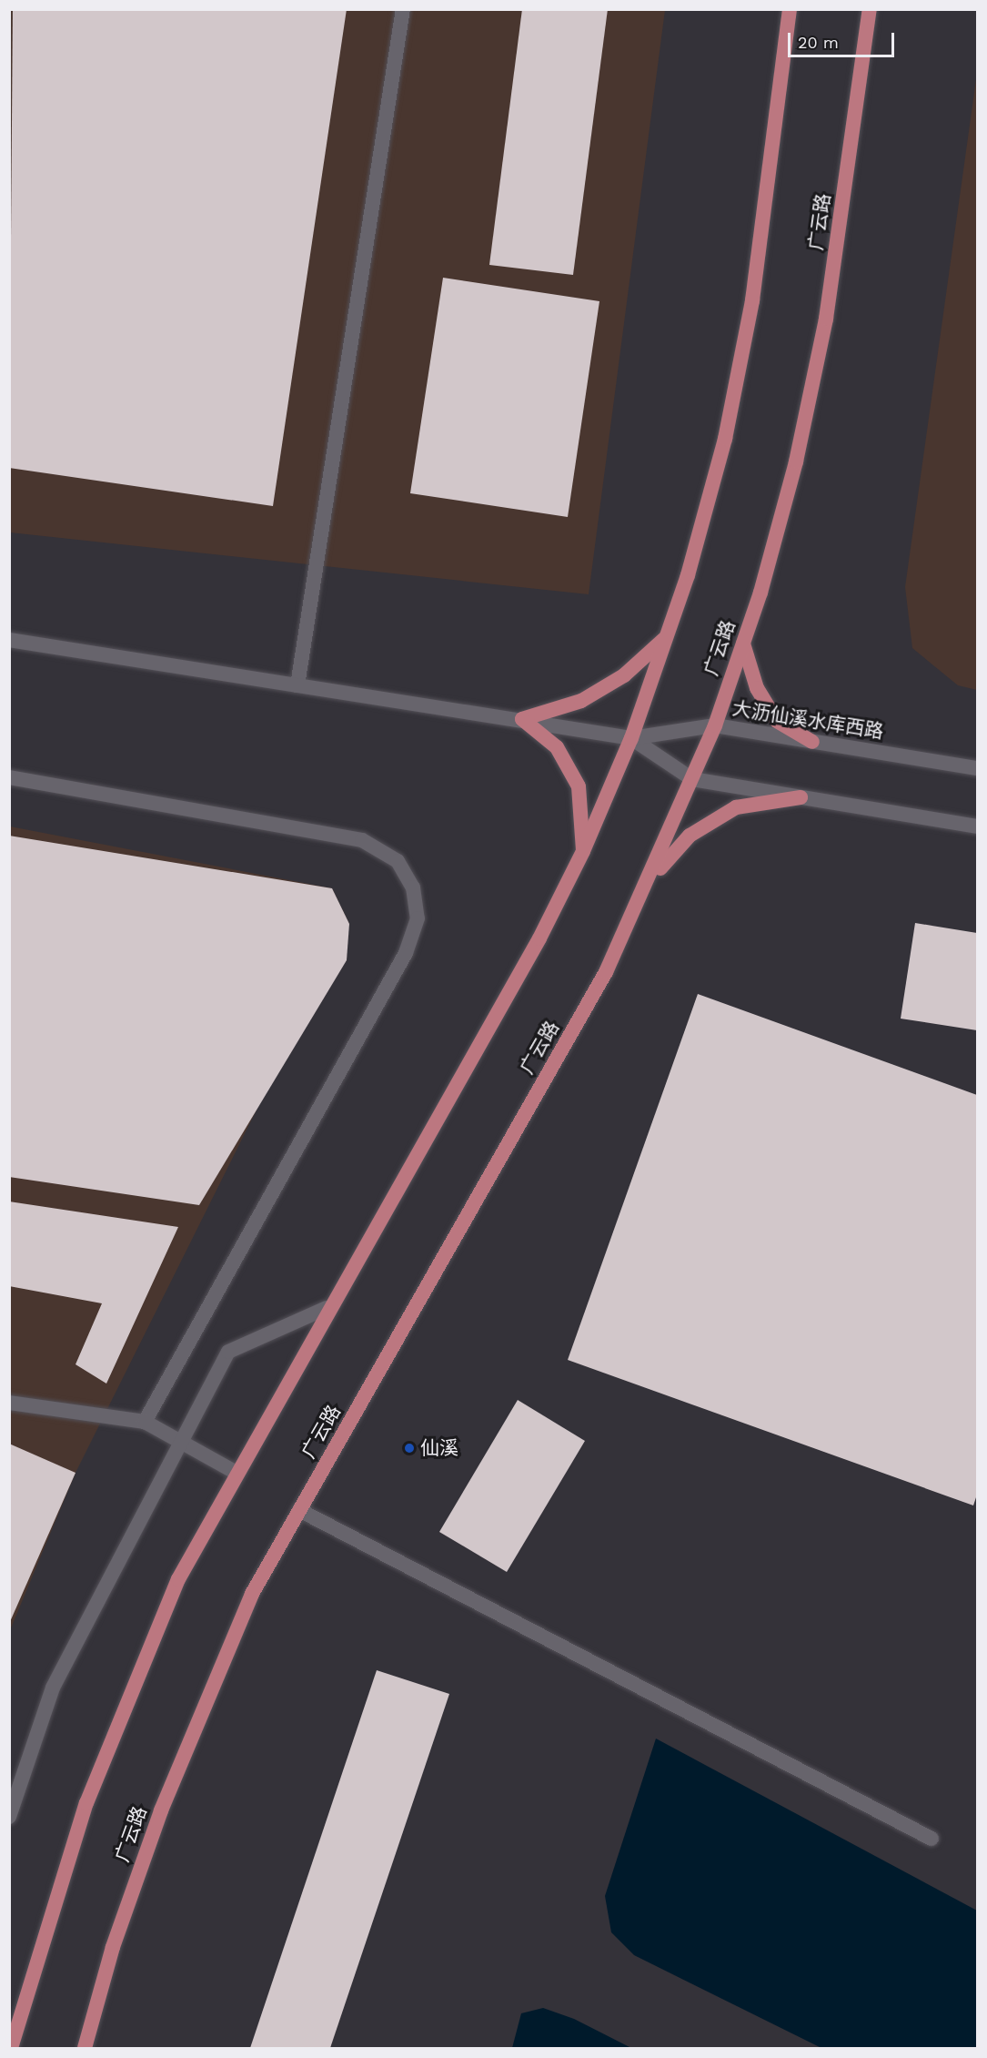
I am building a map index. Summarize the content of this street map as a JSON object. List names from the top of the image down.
{
  "streets": {
    "main road": ["广云路"],
    "street": ["大沥仙溪水库西路"]
  },
  "crossings": [
    ["广云路", "大沥仙溪水库西路"]
  ],
  "places": ["仙溪"],
  "scale_bar": "20 m"
}
